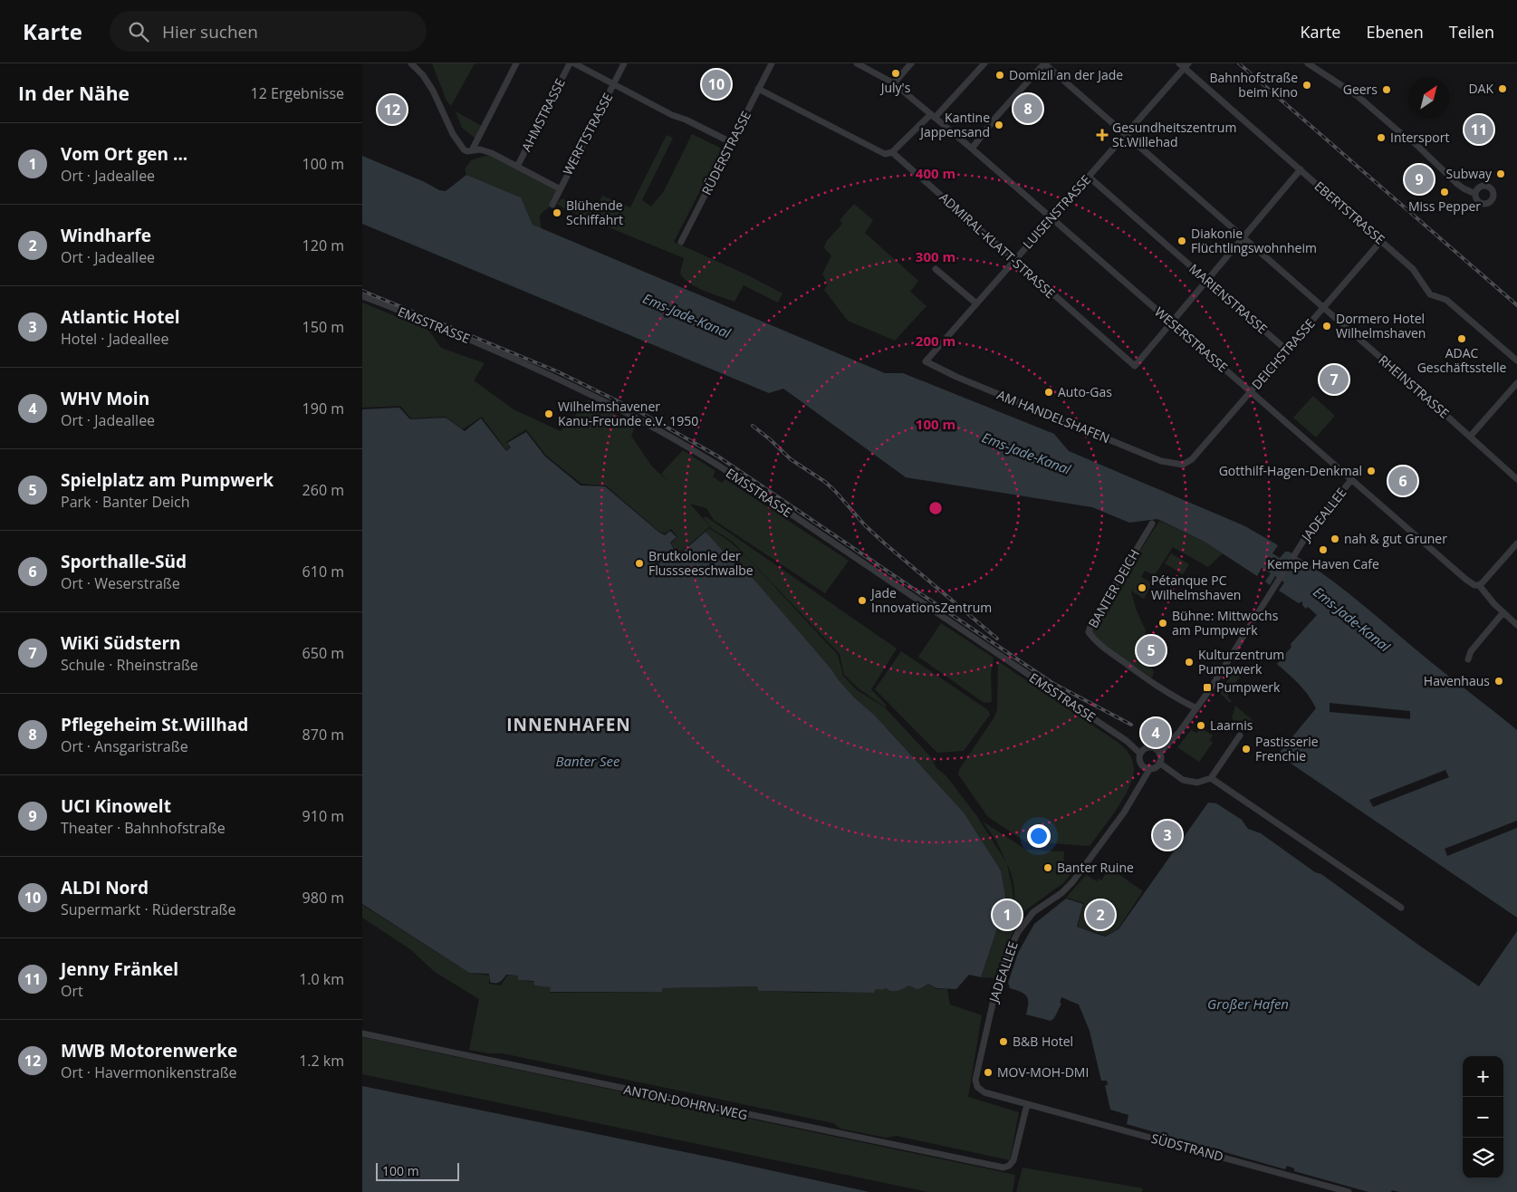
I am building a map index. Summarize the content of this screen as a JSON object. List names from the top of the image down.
{
  "streets": {
    "street": [
      "AHMSTRASSE",
      "WERFTSTRASSE",
      "RÜDERSTRASSE",
      "LUISENSTRASSE",
      "EBERTSTRASSE",
      "ADMIRAL-KLATT-STRASSE",
      "MARIENSTRASSE",
      "EMSSTRASSE",
      "WESERSTRASSE",
      "DEICHSTRASSE",
      "RHEINSTRASSE",
      "AM HANDELSHAFEN",
      "JADEALLEE",
      "BANTER DEICH",
      "ANTON-DOHRN-WEG",
      "SÜDSTRAND"
    ]
  },
  "crossings": [
    ["RÜDERSTRASSE", "ADMIRAL-KLATT-STRASSE"],
    ["LUISENSTRASSE", "EBERTSTRASSE"],
    ["LUISENSTRASSE", "ADMIRAL-KLATT-STRASSE"],
    ["LUISENSTRASSE", "MARIENSTRASSE"],
    ["LUISENSTRASSE", "WESERSTRASSE"],
    ["LUISENSTRASSE", "RHEINSTRASSE"],
    ["LUISENSTRASSE", "AM HANDELSHAFEN"],
    ["EBERTSTRASSE", "DEICHSTRASSE"],
    ["ADMIRAL-KLATT-STRASSE", "WESERSTRASSE"],
    ["MARIENSTRASSE", "DEICHSTRASSE"],
    ["EMSSTRASSE", "JADEALLEE"],
    ["WESERSTRASSE", "DEICHSTRASSE"],
    ["WESERSTRASSE", "JADEALLEE"],
    ["DEICHSTRASSE", "RHEINSTRASSE"],
    ["DEICHSTRASSE", "AM HANDELSHAFEN"],
    ["JADEALLEE", "BANTER DEICH"],
    ["JADEALLEE", "ANTON-DOHRN-WEG"],
    ["JADEALLEE", "SÜDSTRAND"],
    ["ANTON-DOHRN-WEG", "SÜDSTRAND"]
  ],
  "districts": ["INNENHAFEN"],
  "water": ["Ems-Jade-Kanal", "Banter See", "Großer Hafen"],
  "places": {
    "other": [
      "July's",
      "Domizil an der Jade",
      "Bahnhofstraße beim Kino",
      "DAK",
      "Geers",
      "Kantine Jappensand",
      "Intersport",
      "Subway",
      "Miss Pepper",
      "Blühende Schiffahrt",
      "Diakonie Flüchtlingswohnheim",
      "Dormero Hotel Wilhelmshaven",
      "ADAC Geschäftsstelle",
      "Auto-Gas",
      "Wilhelmshavener Kanu-Freunde e.V. 1950",
      "Gotthilf-Hagen-Denkmal",
      "nah & gut Gruner",
      "Kempe Haven Cafe",
      "Brutkolonie der Flussseeschwalbe",
      "Pétanque PC Wilhelmshaven",
      "Jade InnovationsZentrum",
      "Bühne: Mittwochs am Pumpwerk",
      "Kulturzentrum Pumpwerk",
      "Havenhaus",
      "Laarnis",
      "Pastisserie Frenchie",
      "Banter Ruine",
      "B&B Hotel",
      "MOV-MOH-DMI"
    ],
    "health": ["Gesundheitszentrum St.Willehad"],
    "transit": ["Pumpwerk"]
  },
  "scale_bar": "100 m",
  "north": "top right",
  "page": {
    "header": "Karte",
    "search": "Hier suchen",
    "nav": ["Karte", "Ebenen", "Teilen"],
    "heading": ["In der Nähe", "12 Ergebnisse"],
    "pins": [
      "10",
      "8",
      "12",
      "11",
      "9",
      "7",
      "6",
      "5",
      "4",
      "3",
      "1",
      "2"
    ],
    "list": [
      {
        "mark": "1",
        "name": "Vom Ort gen ...",
        "note": "Ort · Jadeallee",
        "value": "100 m"
      },
      {
        "mark": "2",
        "name": "Windharfe",
        "note": "Ort · Jadeallee",
        "value": "120 m"
      },
      {
        "mark": "3",
        "name": "Atlantic Hotel",
        "note": "Hotel · Jadeallee",
        "value": "150 m"
      },
      {
        "mark": "4",
        "name": "WHV Moin",
        "note": "Ort · Jadeallee",
        "value": "190 m"
      },
      {
        "mark": "5",
        "name": "Spielplatz am Pumpwerk",
        "note": "Park · Banter Deich",
        "value": "260 m"
      },
      {
        "mark": "6",
        "name": "Sporthalle-Süd",
        "note": "Ort · Weserstraße",
        "value": "610 m"
      },
      {
        "mark": "7",
        "name": "WiKi Südstern",
        "note": "Schule · Rheinstraße",
        "value": "650 m"
      },
      {
        "mark": "8",
        "name": "Pflegeheim St.Willhad",
        "note": "Ort · Ansgaristraße",
        "value": "870 m"
      },
      {
        "mark": "9",
        "name": "UCI Kinowelt",
        "note": "Theater · Bahnhofstraße",
        "value": "910 m"
      },
      {
        "mark": "10",
        "name": "ALDI Nord",
        "note": "Supermarkt · Rüderstraße",
        "value": "980 m"
      },
      {
        "mark": "11",
        "name": "Jenny Fränkel",
        "note": "Ort",
        "value": "1.0 km"
      },
      {
        "mark": "12",
        "name": "MWB Motorenwerke",
        "note": "Ort · Havermonikenstraße",
        "value": "1.2 km"
      }
    ],
    "map_buttons": ["+", "−"],
    "scale": "100 m"
  },
  "rings": [
    "400 m",
    "300 m",
    "200 m",
    "100 m"
  ]
}
